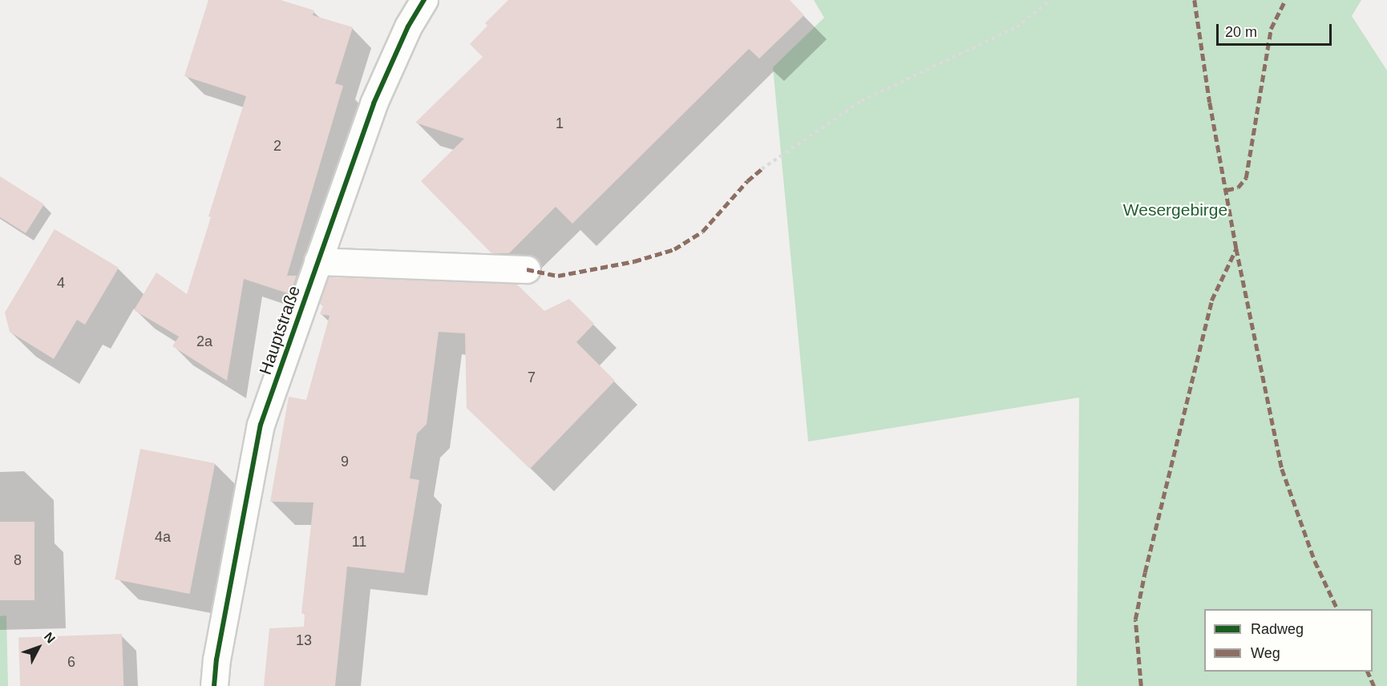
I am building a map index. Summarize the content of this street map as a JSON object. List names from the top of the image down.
{
  "streets": {
    "street": ["Hauptstraße"]
  },
  "parks": ["Wesergebirge"],
  "house_numbers": [
    "1",
    "2",
    "4",
    "2a",
    "7",
    "9",
    "4a",
    "11",
    "8",
    "13",
    "6"
  ],
  "legend": ["Radweg", "Weg"],
  "scale_bar": "20 m",
  "north": "top right"
}
